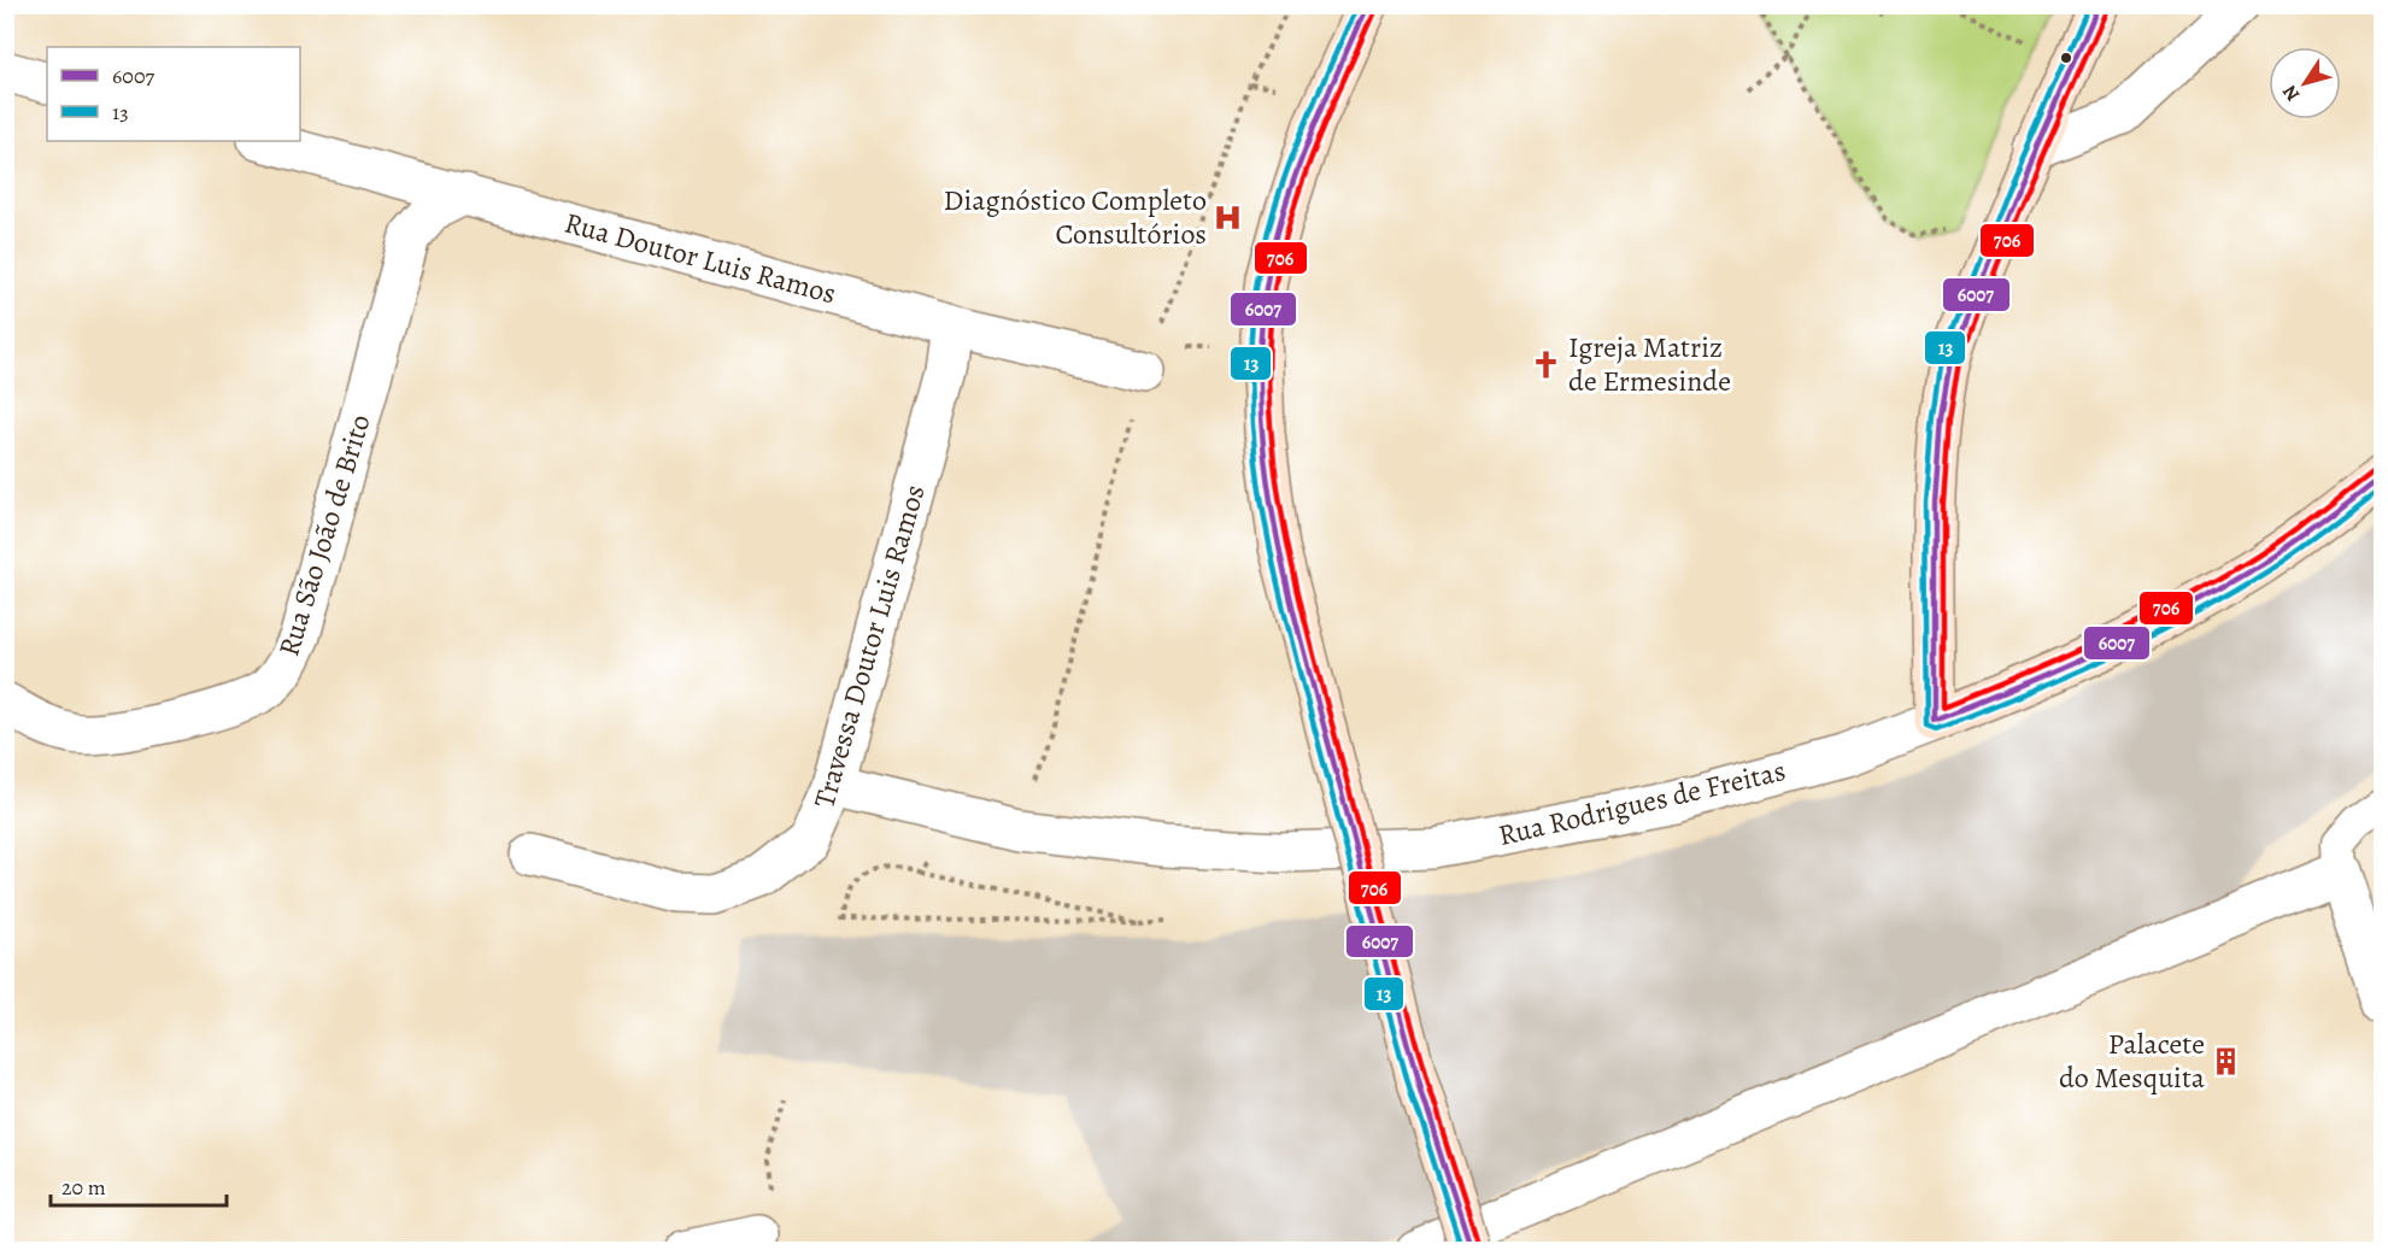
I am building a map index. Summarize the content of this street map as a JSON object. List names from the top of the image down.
{
  "streets": {
    "main road": ["Rua Rodrigues de Freitas"],
    "street": ["Rua Doutor Luis Ramos", "Rua São João de Brito", "Travessa Doutor Luis Ramos"]
  },
  "crossings": [
    ["Rua Doutor Luis Ramos", "Rua São João de Brito"],
    ["Rua Doutor Luis Ramos", "Travessa Doutor Luis Ramos"],
    ["Travessa Doutor Luis Ramos", "Rua Rodrigues de Freitas"]
  ],
  "places": {
    "hospital": ["Diagnóstico Completo Consultórios"],
    "church": ["Igreja Matriz de Ermesinde"],
    "building": ["Palacete do Mesquita"]
  },
  "lines": ["transit line 6007", "transit line 13", "transit line 706"],
  "legend": ["6007", "13"],
  "scale_bar": "20 m",
  "north": "bottom left"
}
